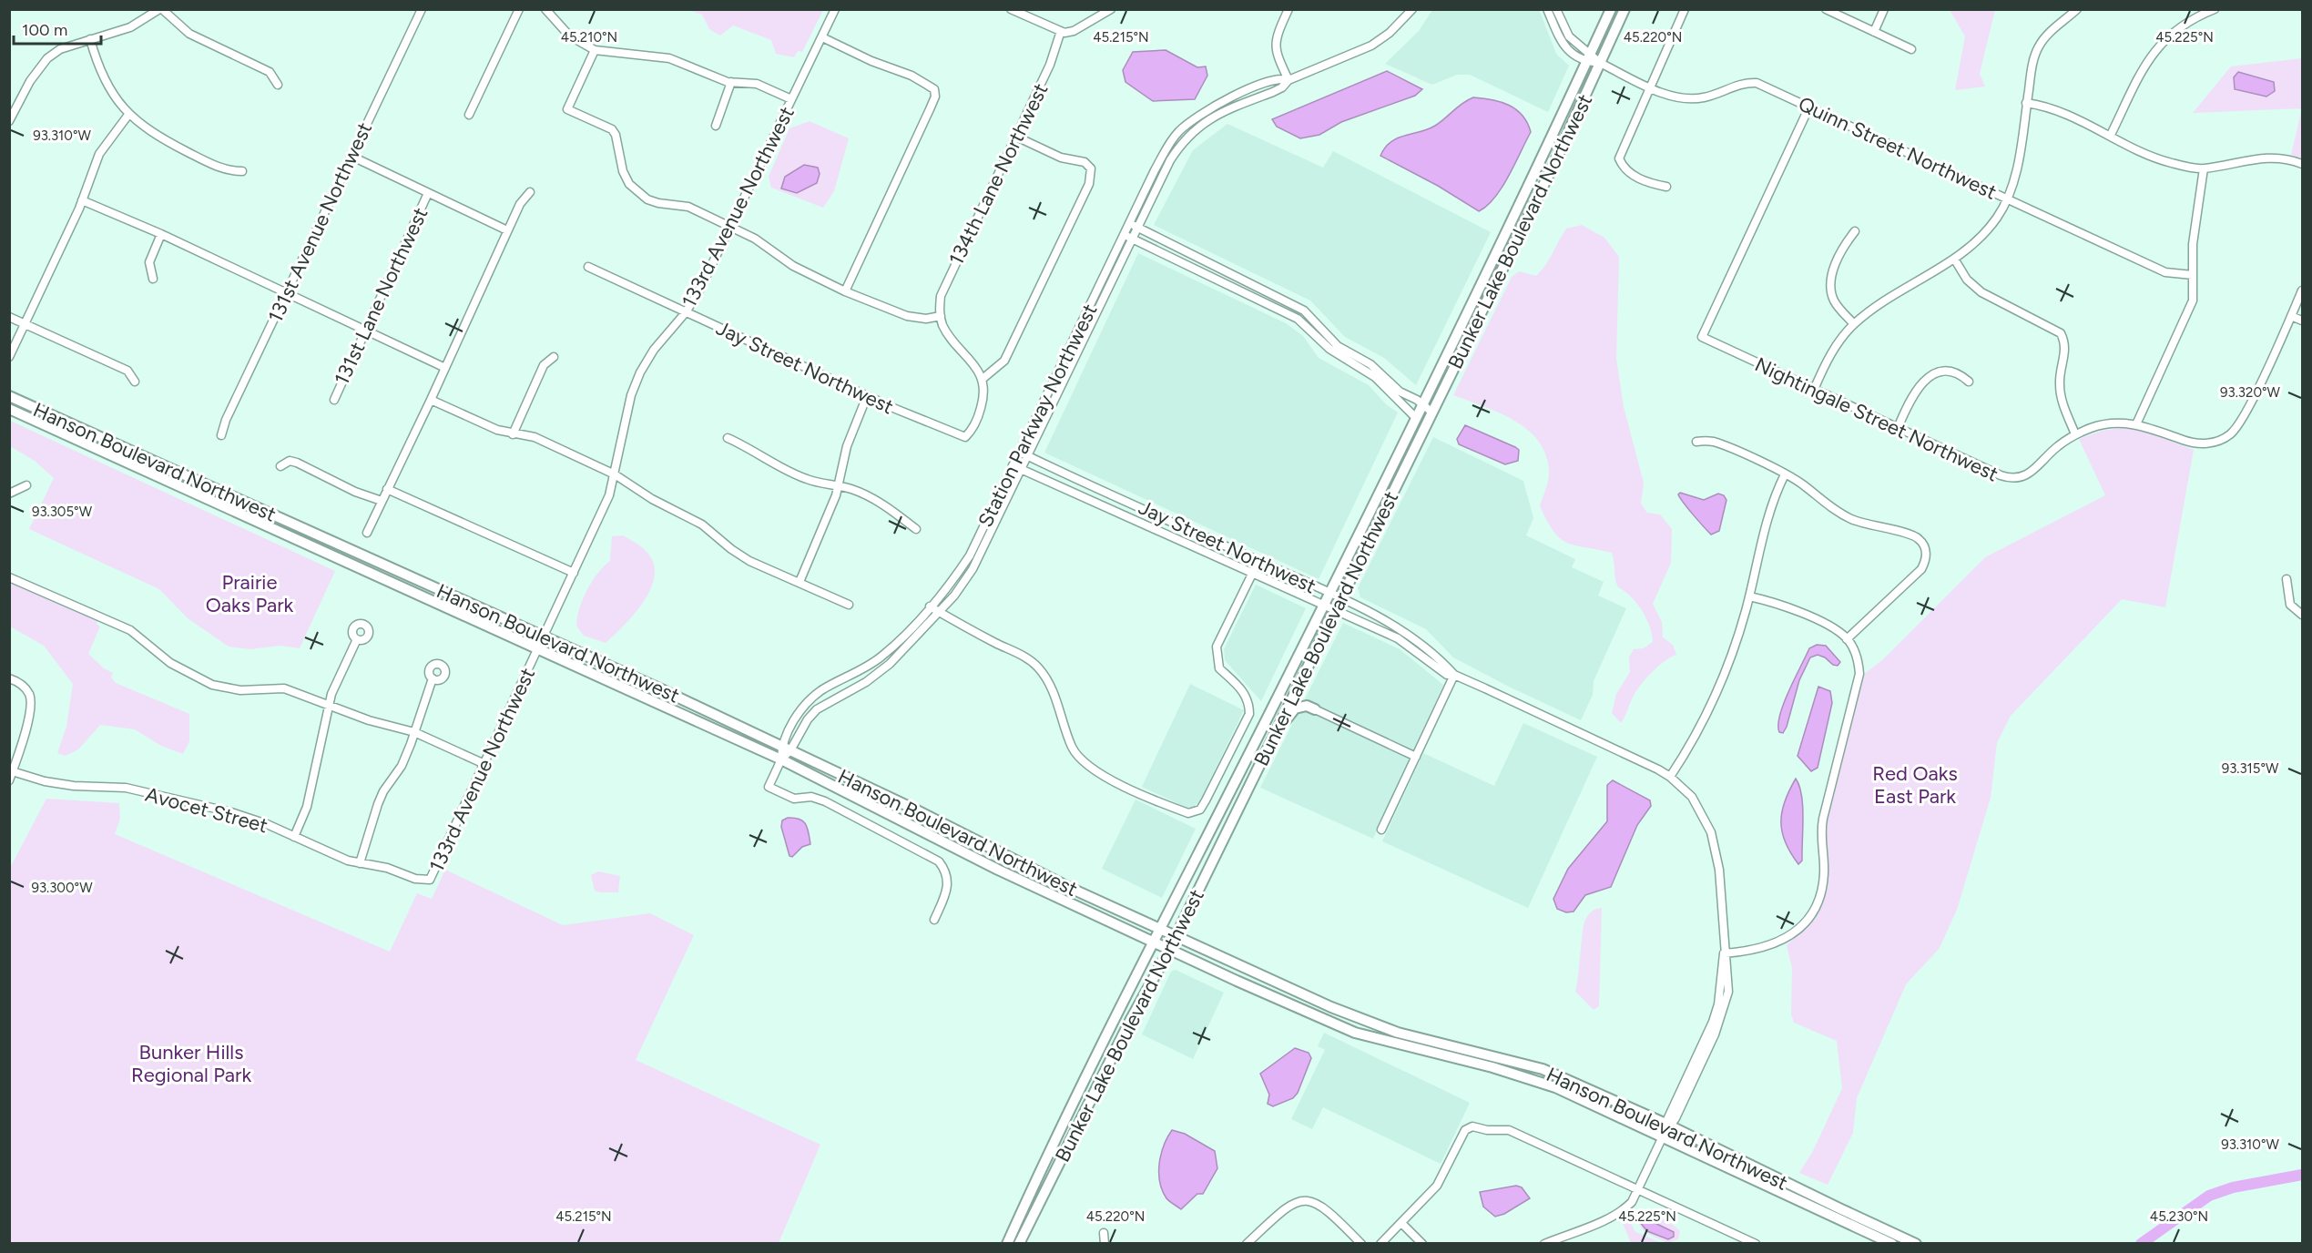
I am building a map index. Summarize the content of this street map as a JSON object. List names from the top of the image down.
{
  "streets": {
    "main road": ["Bunker Lake Boulevard Northwest", "Hanson Boulevard Northwest"],
    "street": [
      "Quinn Street Northwest",
      "134th Lane Northwest",
      "133rd Avenue Northwest",
      "131st Avenue Northwest",
      "131st Lane Northwest",
      "Jay Street Northwest",
      "Station Parkway Northwest",
      "Nightingale Street Northwest",
      "Avocet Street"
    ]
  },
  "crossings": [
    ["Quinn Street Northwest", "Bunker Lake Boulevard Northwest"],
    ["Quinn Street Northwest", "Nightingale Street Northwest"],
    ["133rd Avenue Northwest", "Jay Street Northwest"],
    ["133rd Avenue Northwest", "Hanson Boulevard Northwest"],
    ["133rd Avenue Northwest", "Avocet Street"],
    ["Bunker Lake Boulevard Northwest", "Jay Street Northwest"],
    ["Bunker Lake Boulevard Northwest", "Hanson Boulevard Northwest"],
    ["Jay Street Northwest", "Station Parkway Northwest"],
    ["Jay Street Northwest", "Hanson Boulevard Northwest"],
    ["Station Parkway Northwest", "Hanson Boulevard Northwest"]
  ],
  "parks": ["Prairie Oaks Park", "Red Oaks East Park", "Bunker Hills Regional Park"],
  "scale_bar": "100 m",
  "coordinates": [
    "45.220°N",
    "45.210°N",
    "45.215°N",
    "45.225°N",
    "93.310°W",
    "93.320°W",
    "93.305°W",
    "93.315°W",
    "93.300°W",
    "45.230°N"
  ]
}
